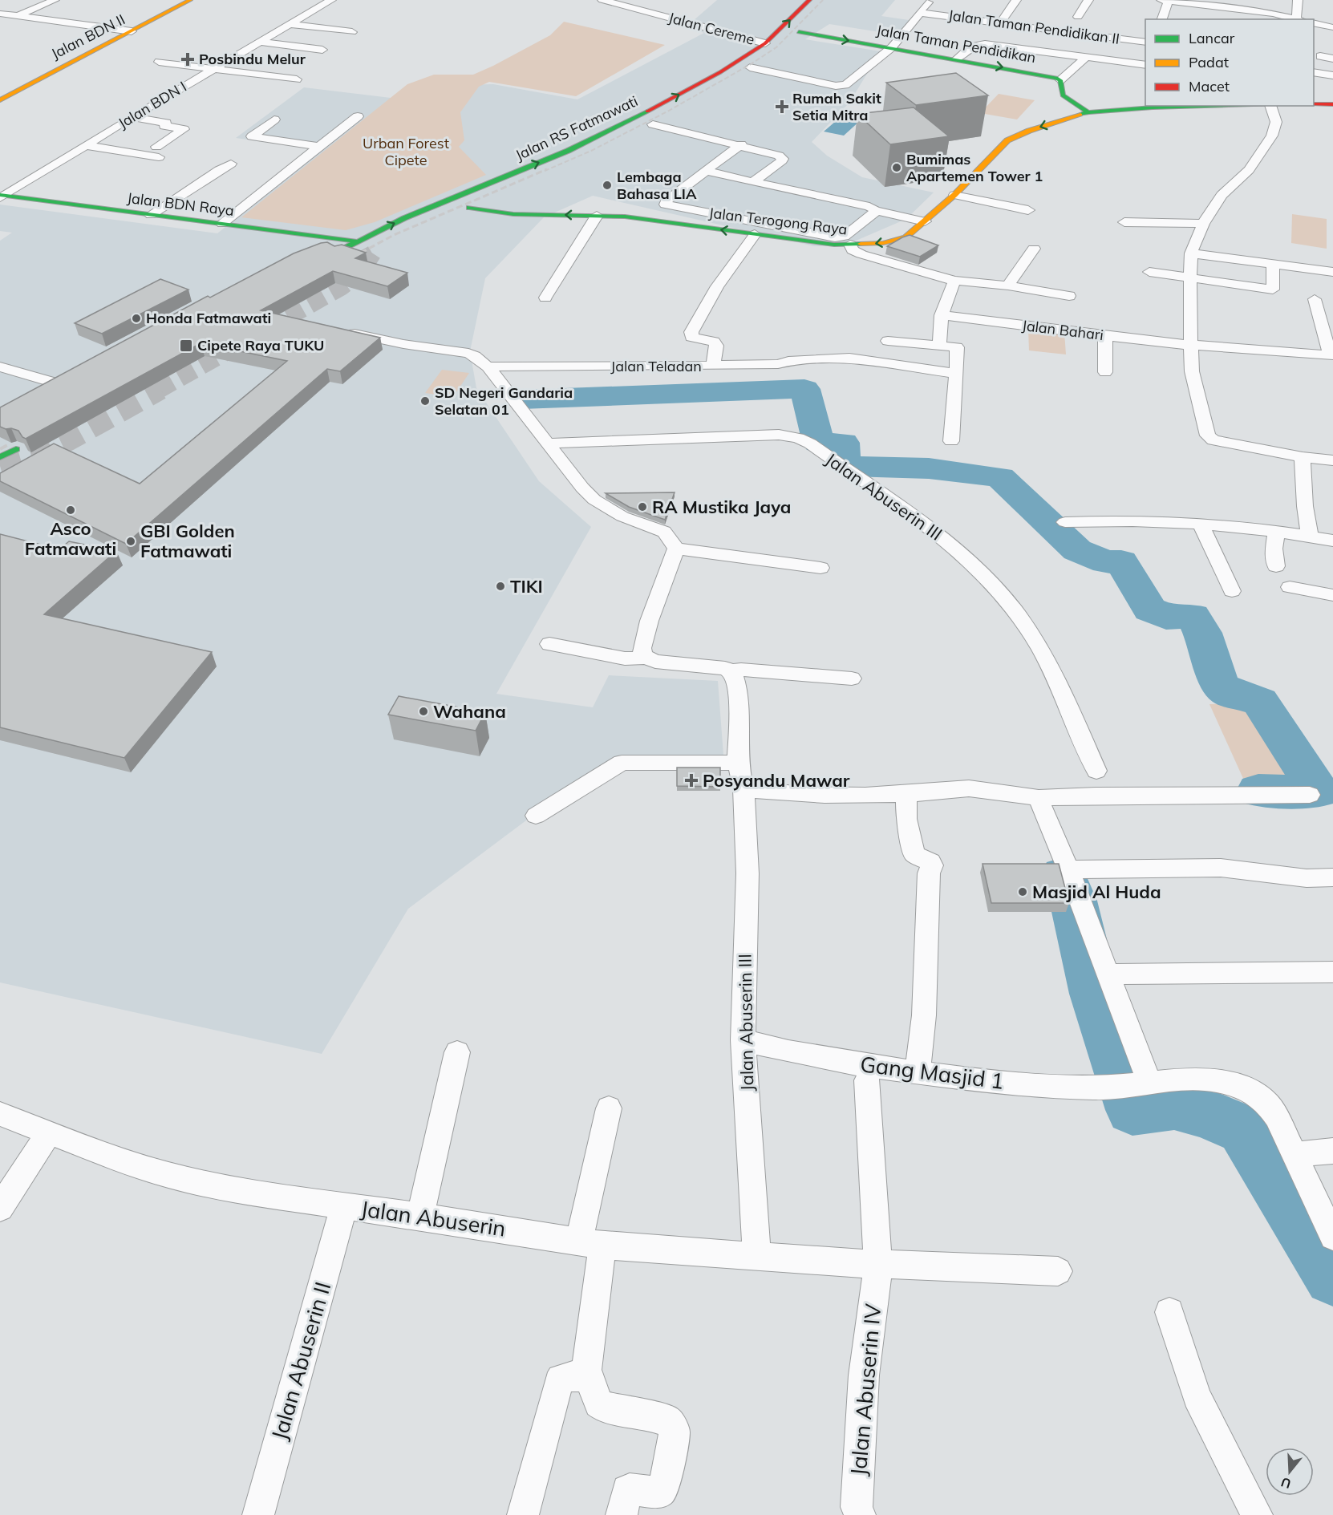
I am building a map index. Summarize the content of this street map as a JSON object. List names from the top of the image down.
{
  "streets": {
    "street": [
      "Jalan Taman Pendidikan II",
      "Jalan Cereme",
      "Jalan BDN II",
      "Jalan Taman Pendidikan",
      "Jalan BDN I",
      "Jalan RS Fatmawati",
      "Jalan BDN Raya",
      "Jalan Terogong Raya",
      "Jalan Bahari",
      "Jalan Teladan",
      "Jalan Abuserin III",
      "Gang Masjid 1",
      "Jalan Abuserin",
      "Jalan Abuserin II",
      "Jalan Abuserin IV"
    ]
  },
  "crossings": [
    ["Jalan Taman Pendidikan II", "Jalan Taman Pendidikan"],
    ["Jalan Cereme", "Jalan RS Fatmawati"],
    ["Jalan BDN I", "Jalan BDN Raya"],
    ["Jalan RS Fatmawati", "Jalan BDN Raya"],
    ["Jalan Terogong Raya", "Jalan Teladan"],
    ["Jalan Abuserin III", "Gang Masjid 1"],
    ["Jalan Abuserin III", "Jalan Abuserin"],
    ["Jalan Abuserin", "Jalan Abuserin II"],
    ["Jalan Abuserin", "Jalan Abuserin IV"]
  ],
  "one_way": ["Jalan RS Fatmawati"],
  "parks": ["Urban Forest Cipete"],
  "places": {
    "health": ["Posbindu Melur", "Rumah Sakit Setia Mitra", "Posyandu Mawar"],
    "other": [
      "Bumimas Apartemen Tower 1",
      "Lembaga Bahasa LIA",
      "Honda Fatmawati",
      "SD Negeri Gandaria Selatan 01",
      "RA Mustika Jaya",
      "Asco Fatmawati",
      "GBI Golden Fatmawati",
      "TIKI",
      "Wahana",
      "Masjid Al Huda"
    ],
    "transit": ["Cipete Raya TUKU"]
  },
  "legend": ["Lancar", "Padat", "Macet"],
  "north": "bottom"
}
